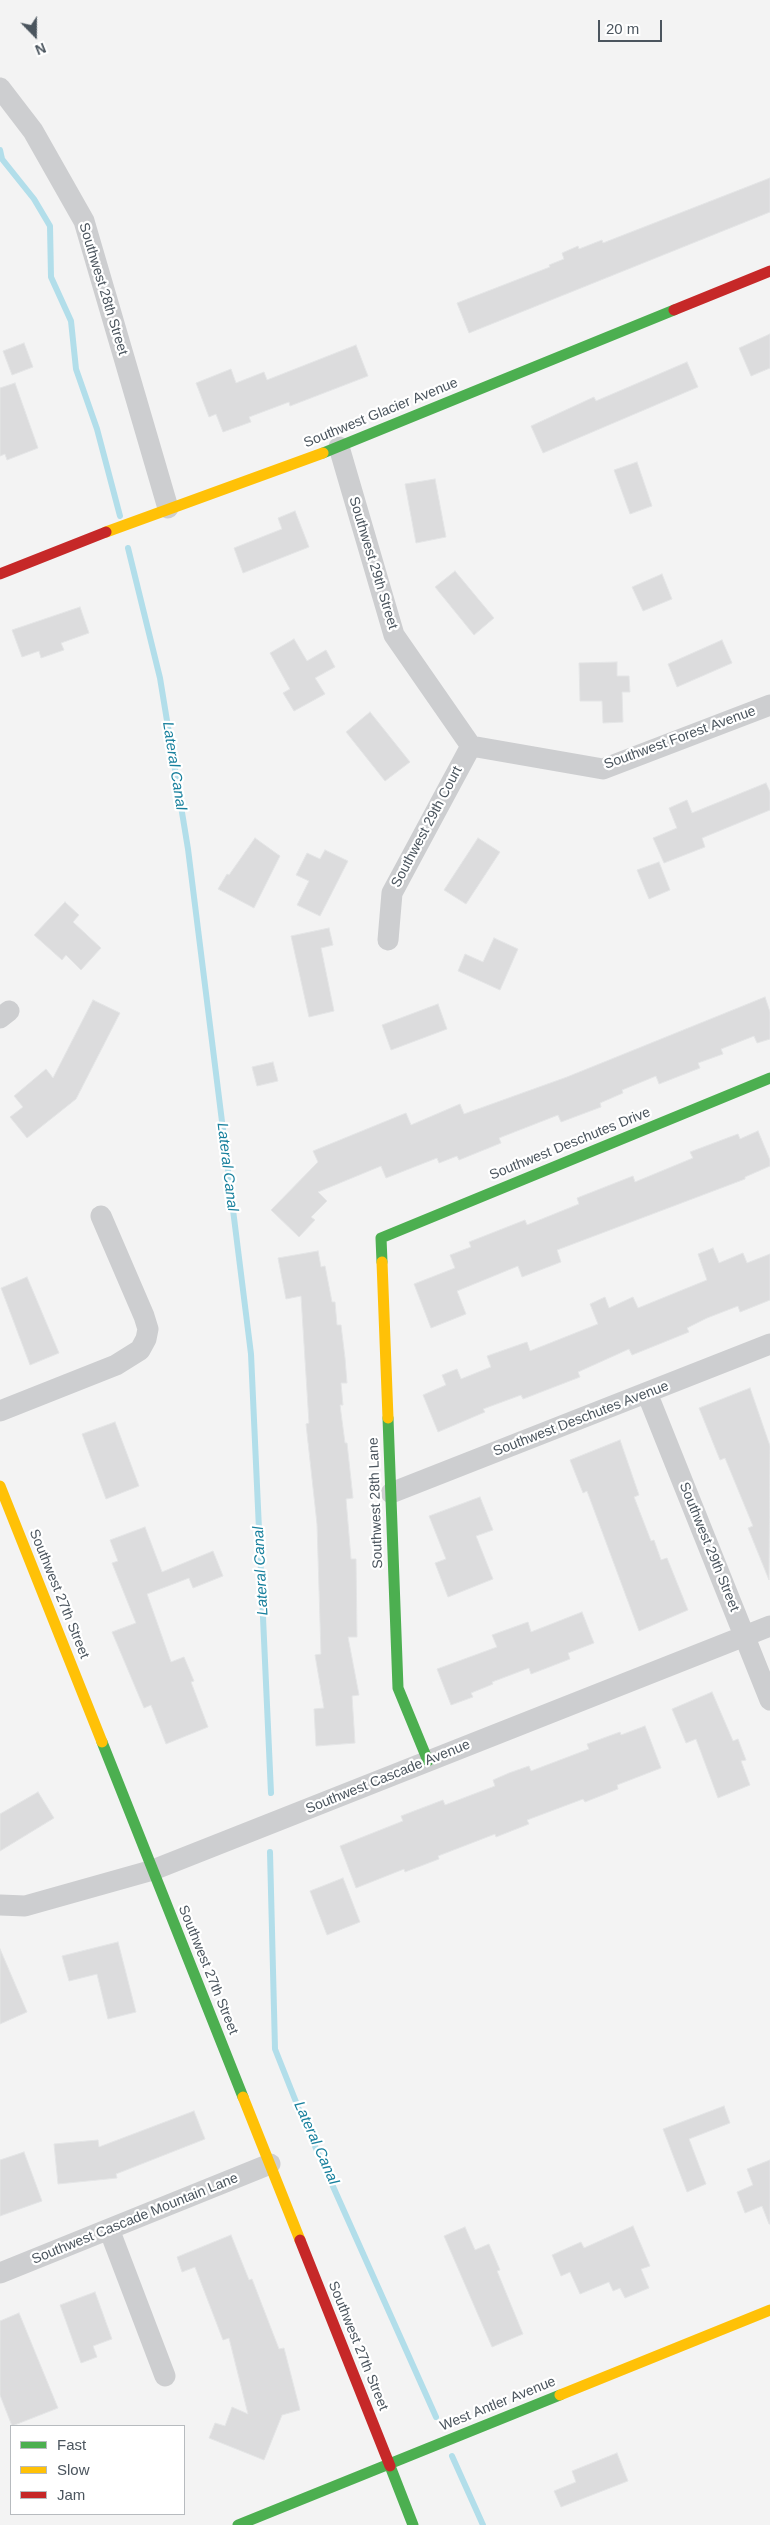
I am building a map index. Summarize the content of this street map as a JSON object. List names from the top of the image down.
{
  "streets": {
    "street": [
      "Southwest 28th Street",
      "Southwest Glacier Avenue",
      "Southwest 29th Street",
      "Southwest Forest Avenue",
      "Southwest 29th Court",
      "Southwest Deschutes Drive",
      "Southwest Deschutes Avenue",
      "Southwest 28th Lane",
      "Southwest 27th Street",
      "Southwest Cascade Avenue",
      "Southwest Cascade Mountain Lane",
      "West Antler Avenue"
    ]
  },
  "crossings": [
    ["Southwest 28th Street", "Southwest Glacier Avenue"],
    ["Southwest Glacier Avenue", "Southwest 29th Street"],
    ["Southwest 29th Street", "Southwest Forest Avenue"],
    ["Southwest 29th Street", "Southwest 29th Court"],
    ["Southwest 29th Street", "Southwest Deschutes Avenue"],
    ["Southwest 29th Street", "Southwest Cascade Avenue"],
    ["Southwest Forest Avenue", "Southwest 29th Court"],
    ["Southwest Deschutes Drive", "Southwest 28th Lane"],
    ["Southwest Deschutes Avenue", "Southwest 28th Lane"],
    ["Southwest 28th Lane", "Southwest Cascade Avenue"],
    ["Southwest 27th Street", "Southwest Cascade Avenue"],
    ["Southwest 27th Street", "Southwest Cascade Mountain Lane"],
    ["Southwest 27th Street", "West Antler Avenue"]
  ],
  "water": ["Lateral Canal"],
  "legend": ["Fast", "Slow", "Jam"],
  "scale_bar": "20 m",
  "north": "bottom"
}
